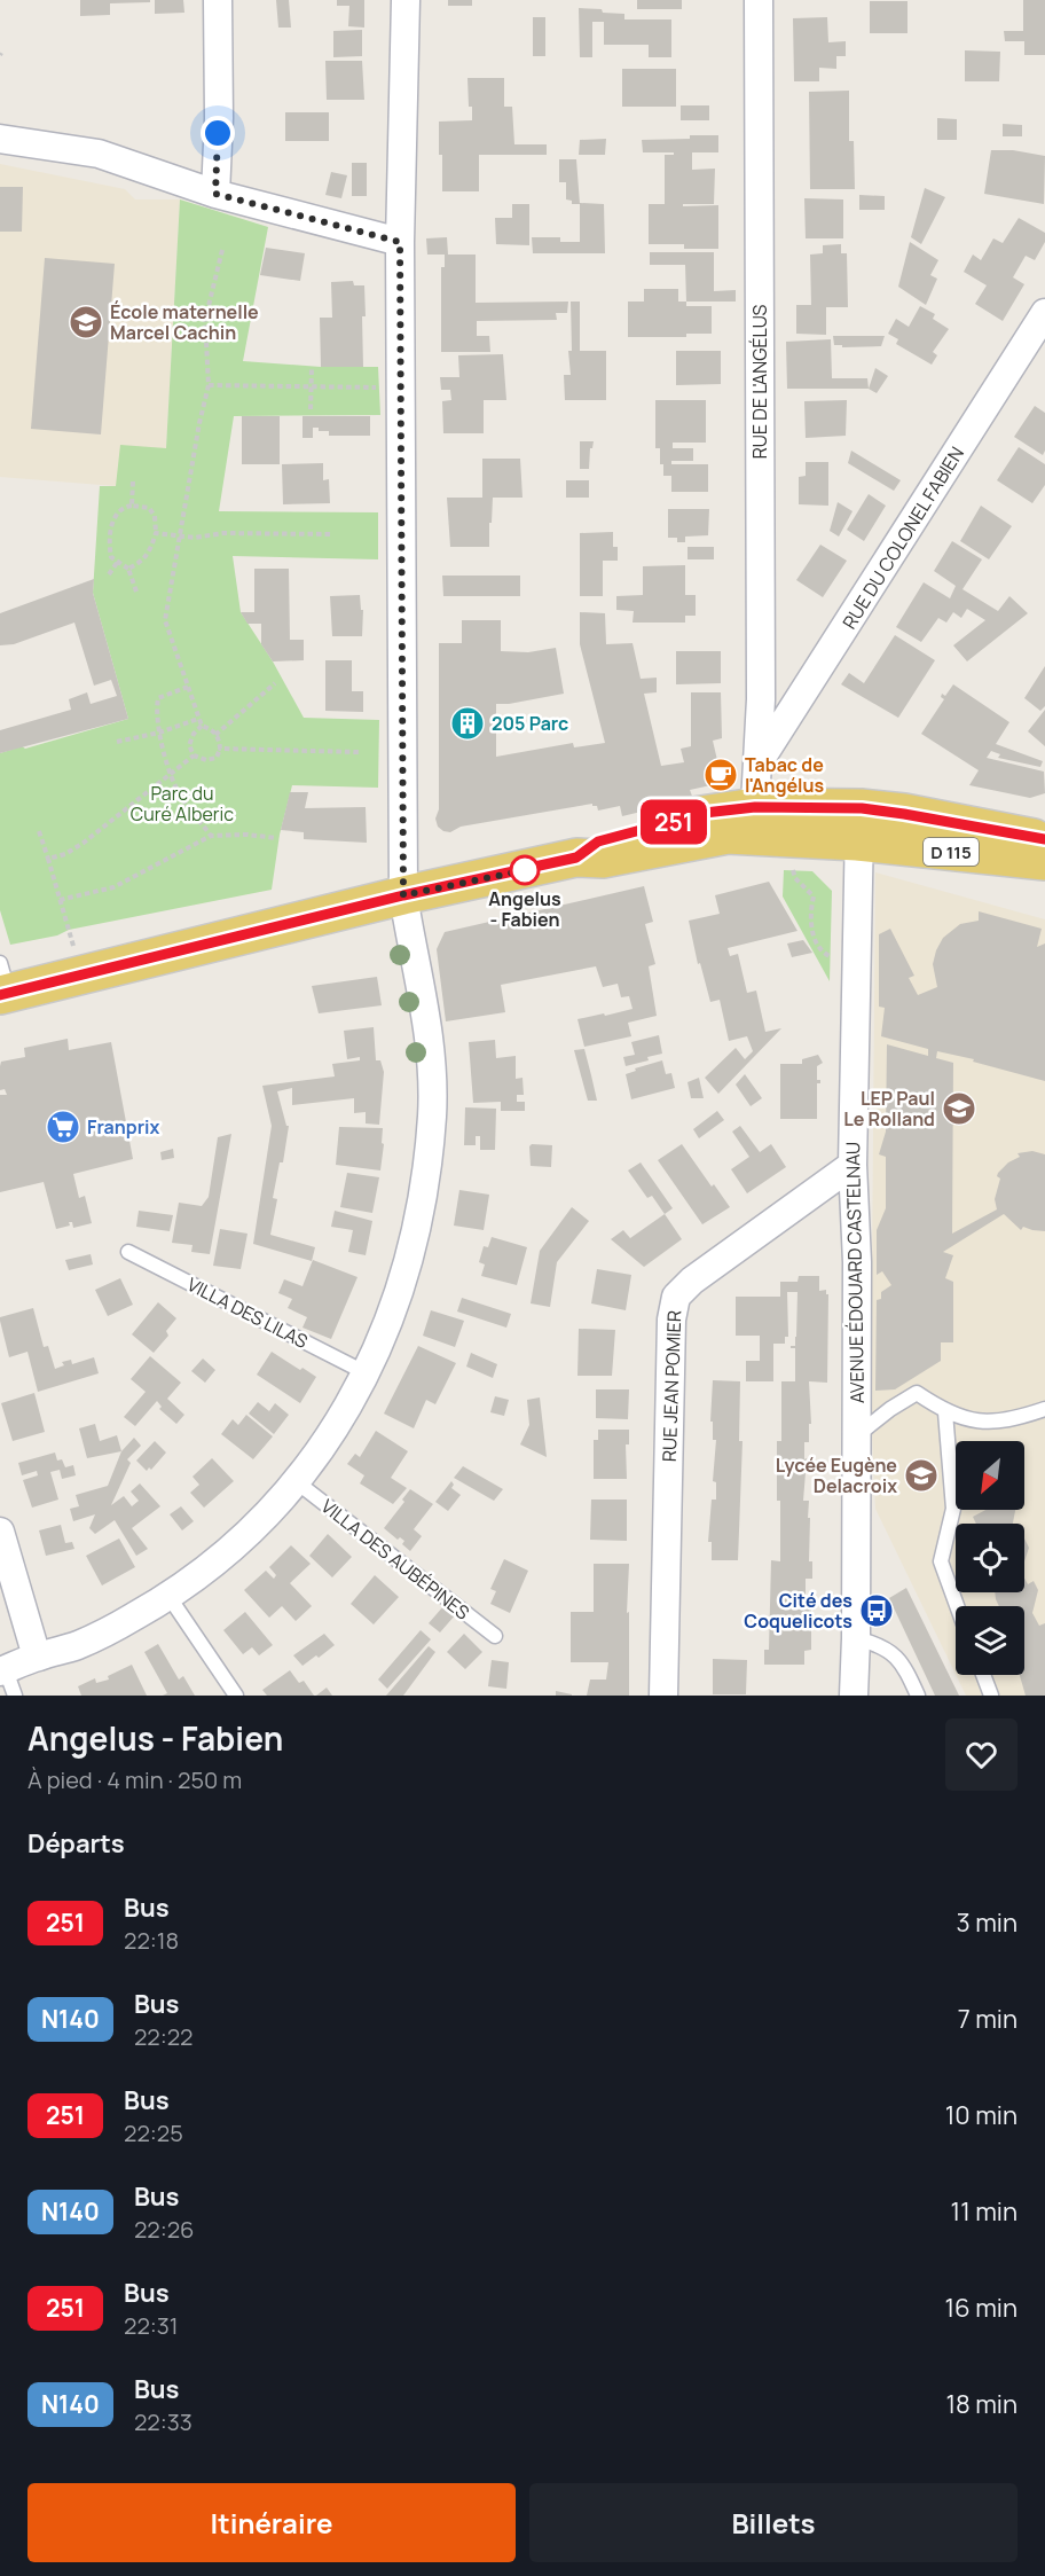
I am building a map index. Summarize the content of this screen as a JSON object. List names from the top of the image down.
{
  "streets": {
    "main road": ["D 115"],
    "street": [
      "RUE DE L'ANGÉLUS",
      "RUE DU COLONEL FABIEN",
      "AVENUE ÉDOUARD CASTELNAU",
      "RUE JEAN POMIER"
    ],
    "lane": ["VILLA DES LILAS", "VILLA DES AUBÉPINES"]
  },
  "crossings": [
    ["RUE DE L'ANGÉLUS", "RUE DU COLONEL FABIEN"],
    ["RUE DE L'ANGÉLUS", "D 115"],
    ["D 115", "AVENUE ÉDOUARD CASTELNAU"],
    ["AVENUE ÉDOUARD CASTELNAU", "RUE JEAN POMIER"]
  ],
  "parks": ["Parc du Curé Alberic"],
  "places": {
    "school or university": ["École maternelle Marcel Cachin", "LEP Paul Le Rolland", "Lycée Eugène Delacroix"],
    "building": ["205 Parc"],
    "cafe": ["Tabac de l'Angélus"],
    "other": ["Angelus - Fabien"],
    "supermarket": ["Franprix"],
    "bus stop": ["Cité des Coquelicots"]
  },
  "lines": ["bus line 251"],
  "north": "bottom left",
  "page": {
    "on_map": "251",
    "heading": [
      ["Angelus - Fabien", "À pied · 4 min · 250 m"],
      "Départs"
    ],
    "list": [
      {
        "mark": "251",
        "name": "Bus",
        "note": "22:18",
        "value": "3 min"
      },
      {
        "mark": "N140",
        "name": "Bus",
        "note": "22:22",
        "value": "7 min"
      },
      {
        "mark": "251",
        "name": "Bus",
        "note": "22:25",
        "value": "10 min"
      },
      {
        "mark": "N140",
        "name": "Bus",
        "note": "22:26",
        "value": "11 min"
      },
      {
        "mark": "251",
        "name": "Bus",
        "note": "22:31",
        "value": "16 min"
      },
      {
        "mark": "N140",
        "name": "Bus",
        "note": "22:33",
        "value": "18 min"
      }
    ],
    "buttons": ["Itinéraire", "Billets"]
  }
}
